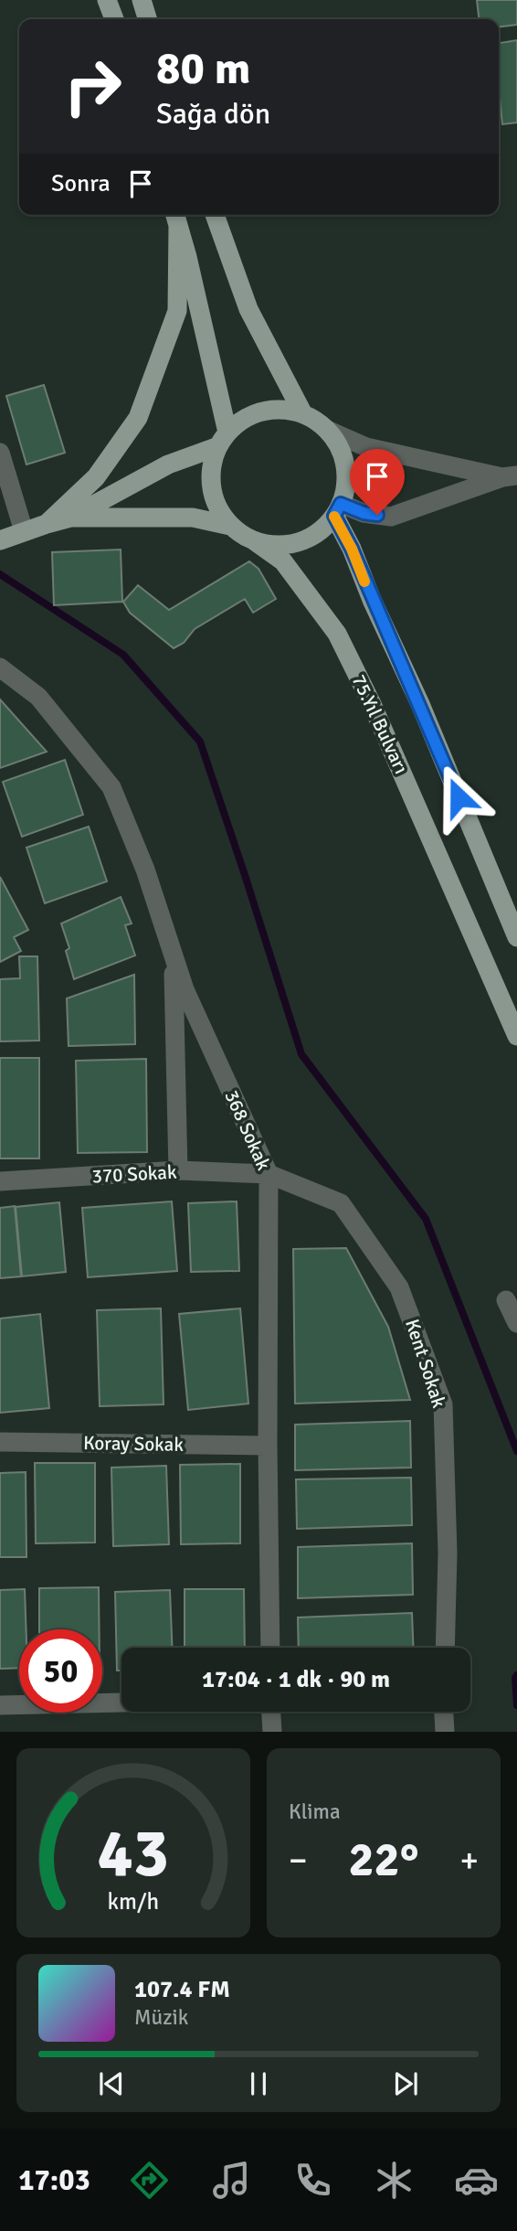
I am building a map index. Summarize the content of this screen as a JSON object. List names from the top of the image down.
{
  "streets": {
    "main road": ["75.Yıl Bulvarı"],
    "street": [
      "368 Sokak",
      "370 Sokak",
      "Kent Sokak",
      "Koray Sokak"
    ]
  },
  "crossings": [
    ["368 Sokak", "370 Sokak"],
    ["368 Sokak", "Kent Sokak"],
    ["368 Sokak", "Koray Sokak"],
    ["370 Sokak", "Kent Sokak"]
  ],
  "page": {
    "turn": ["80 m", "Sağa dön"],
    "then": "Sonra",
    "limit": "50",
    "trip": "17:04 · 1 dk · 90 m",
    "tile": "Klima",
    "heat": ["−", "22°", "+"],
    "song": ["107.4 FM", "Müzik"],
    "tabs": "17:03",
    "gauge": ["43", "km/h"]
  }
}
